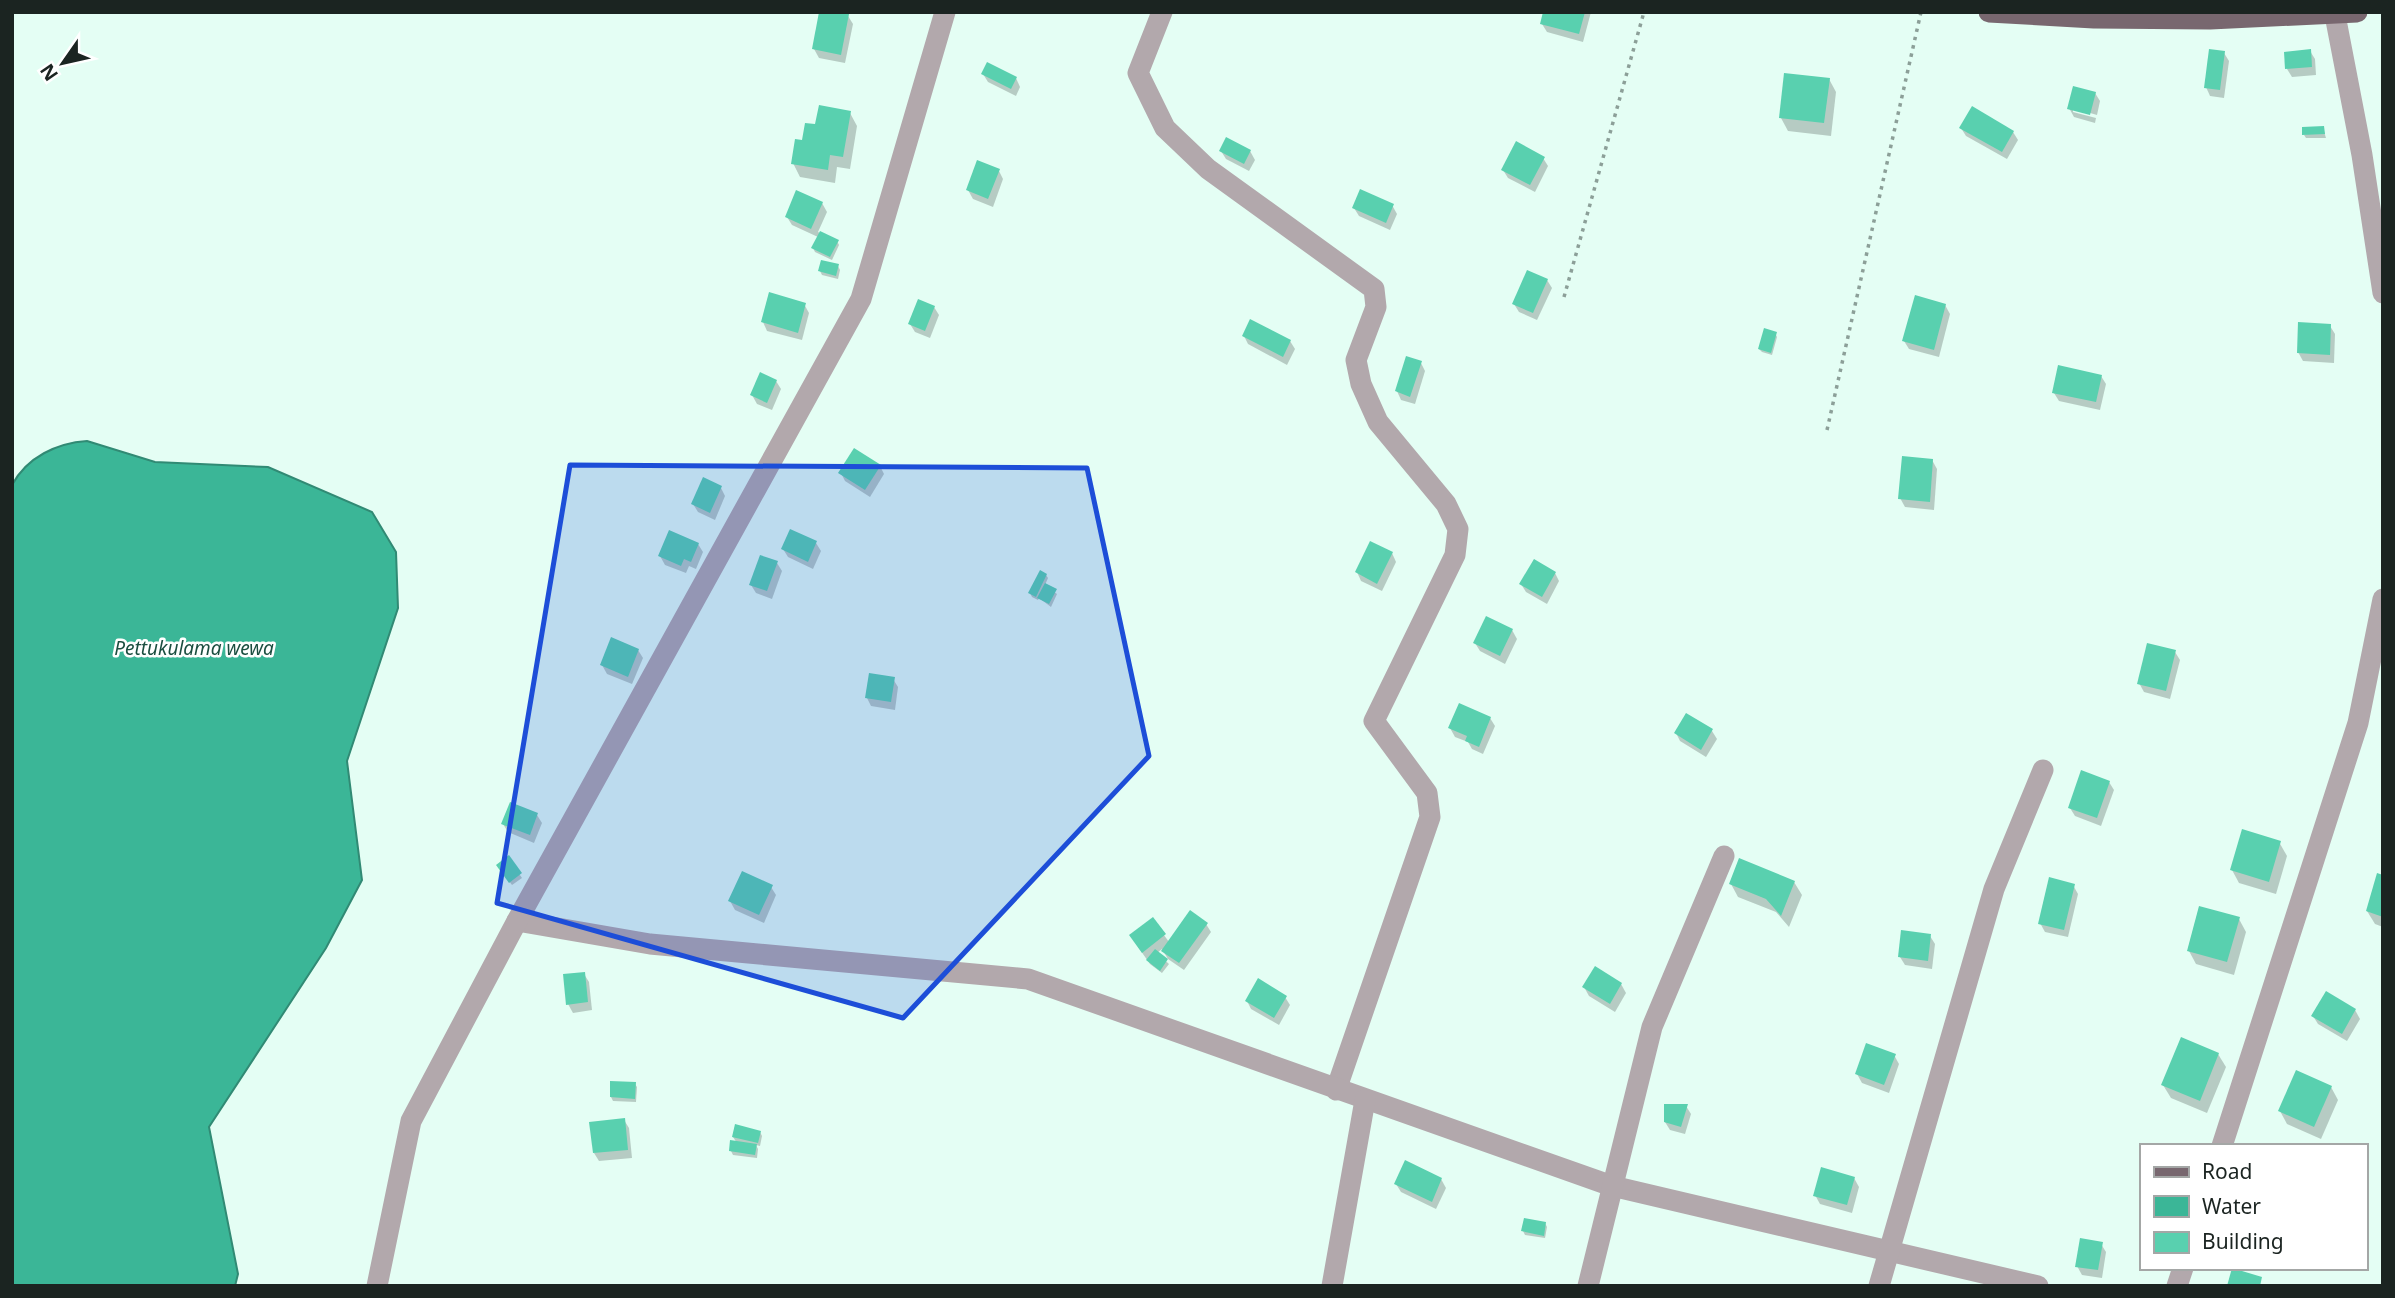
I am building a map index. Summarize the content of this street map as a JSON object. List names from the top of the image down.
{
  "water": ["Pettukulama wewa"],
  "legend": ["Road", "Water", "Building"],
  "north": "bottom left"
}
